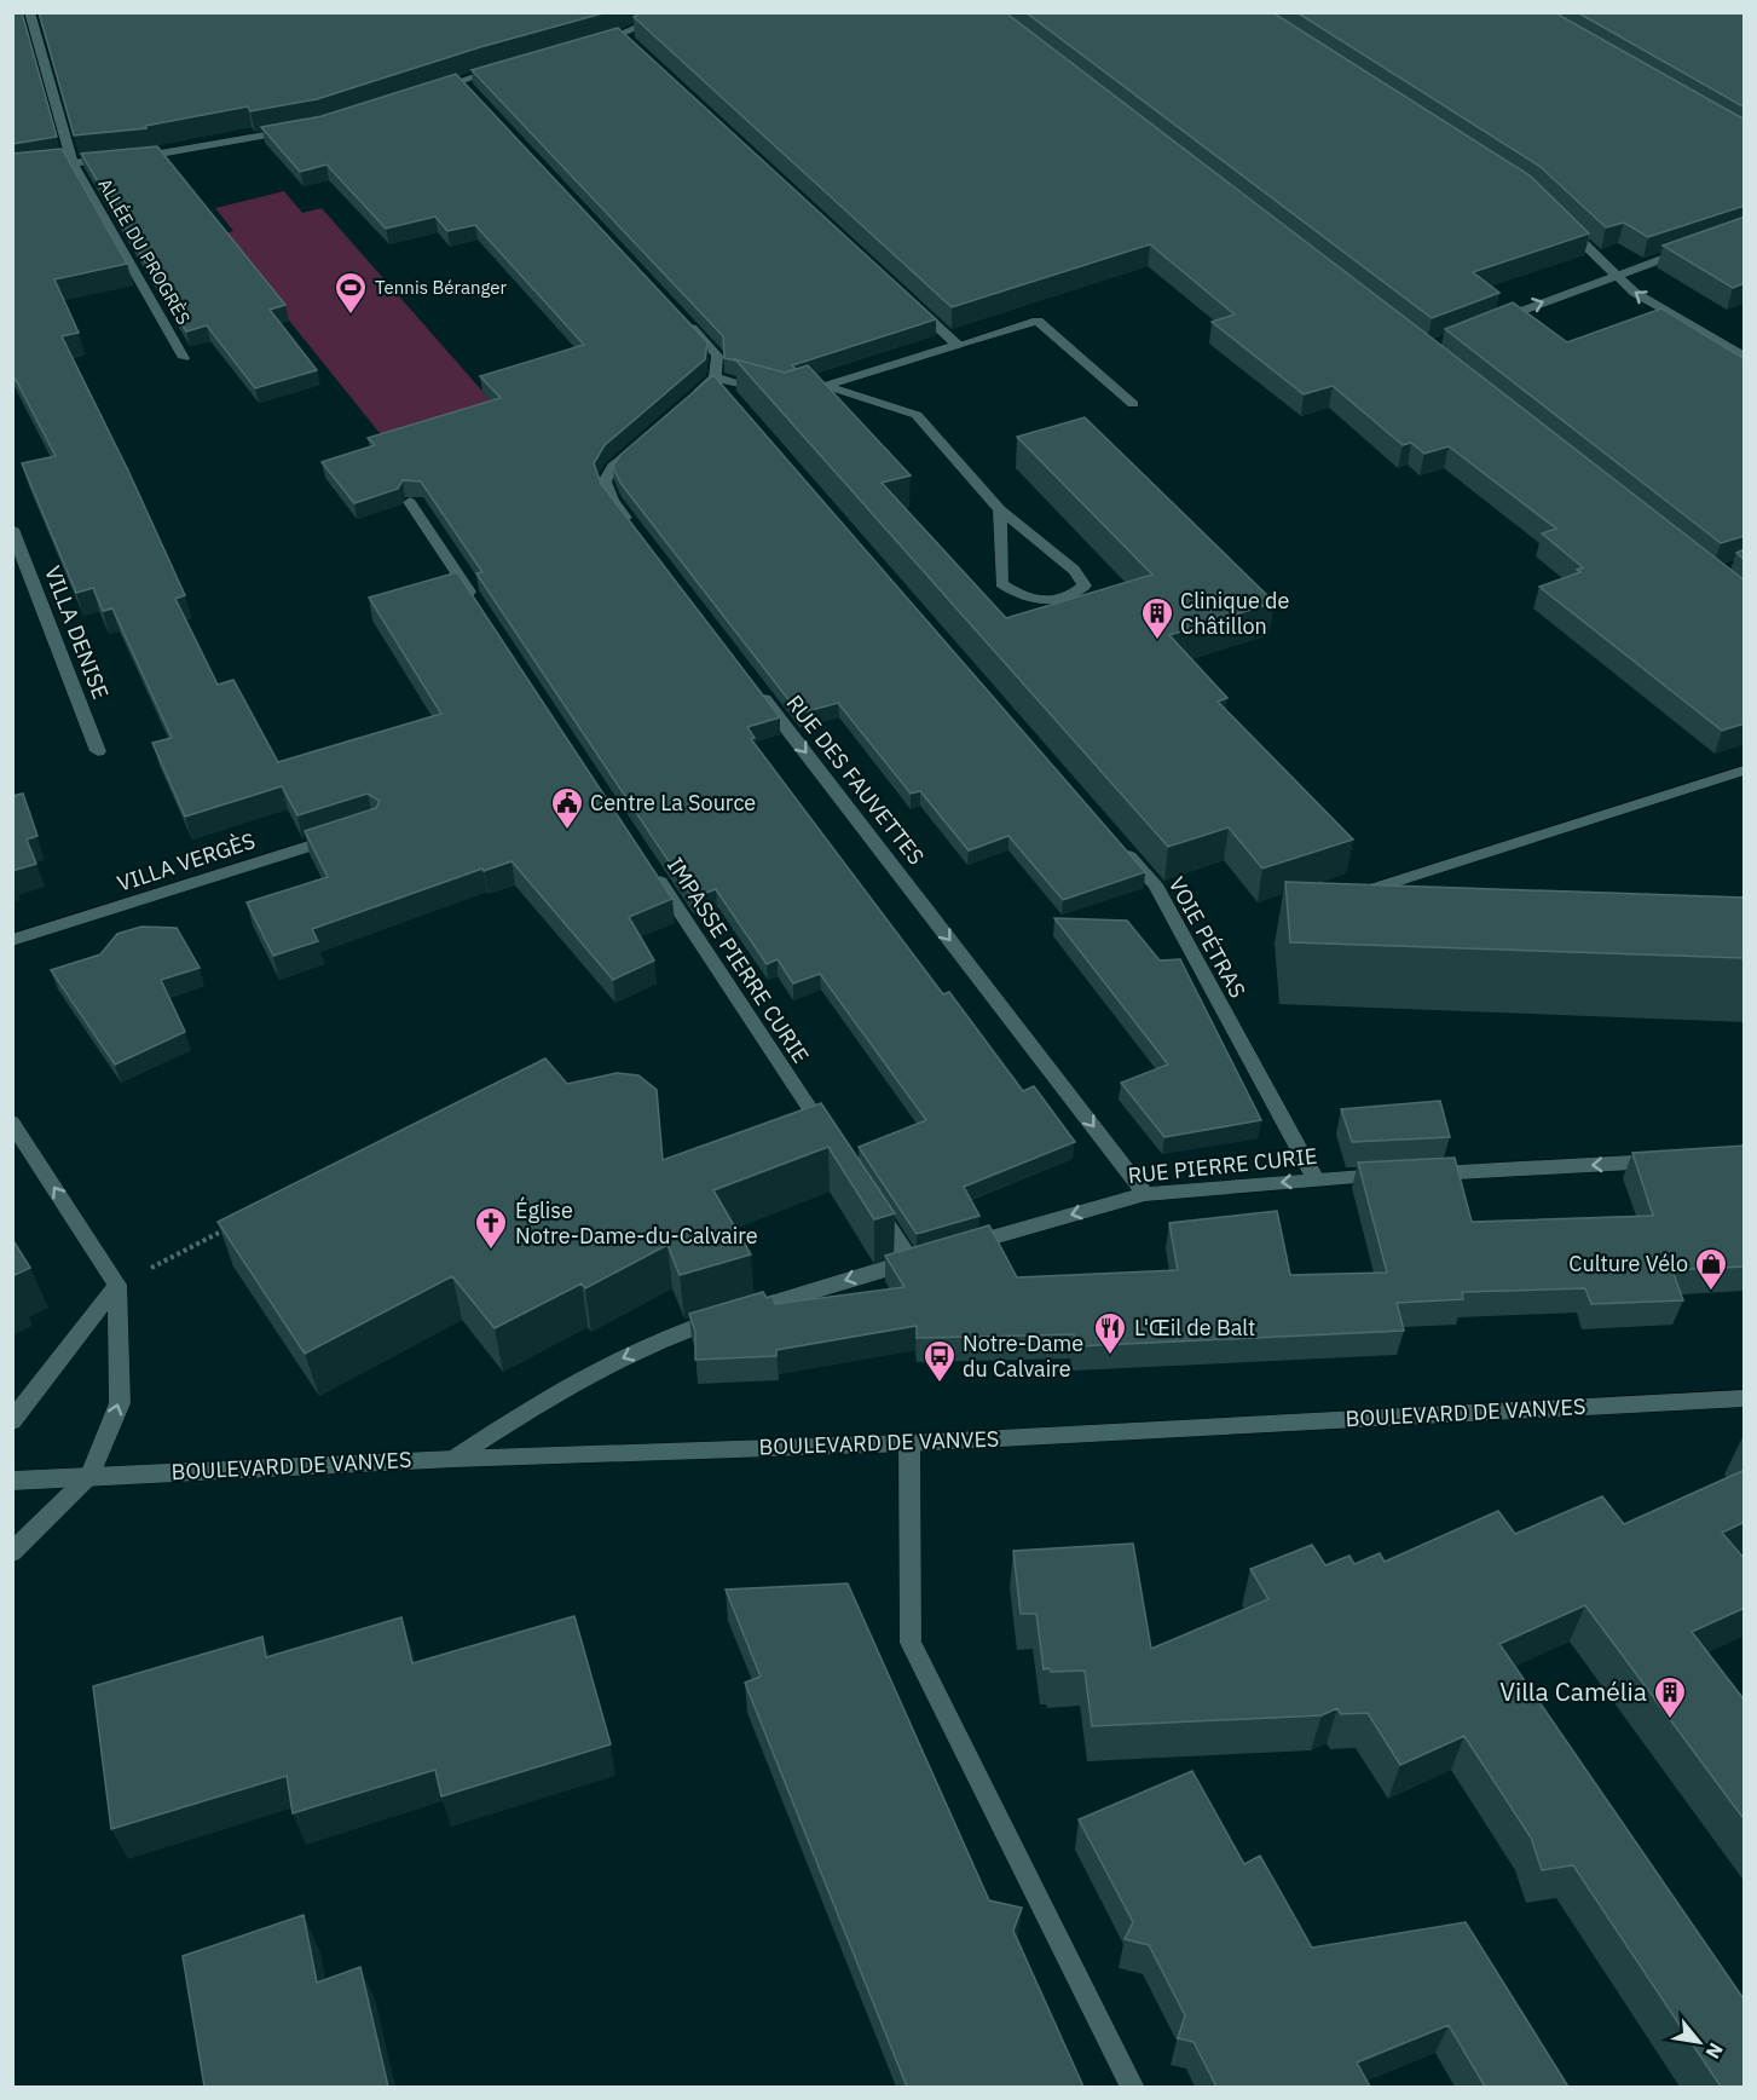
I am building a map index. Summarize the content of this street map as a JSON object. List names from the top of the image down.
{
  "streets": {
    "street": [
      "ALLÉE DU PROGRÈS",
      "VILLA DENISE",
      "RUE DES FAUVETTES",
      "VILLA VERGÈS",
      "VOIE PÉTRAS",
      "IMPASSE PIERRE CURIE",
      "RUE PIERRE CURIE",
      "BOULEVARD DE VANVES"
    ]
  },
  "crossings": [
    ["RUE DES FAUVETTES", "RUE PIERRE CURIE"],
    ["VOIE PÉTRAS", "RUE PIERRE CURIE"]
  ],
  "one_way": ["RUE DES FAUVETTES", "RUE PIERRE CURIE"],
  "places": {
    "sports": ["Tennis Béranger"],
    "building": ["Clinique de Châtillon", "Villa Camélia"],
    "public building": ["Centre La Source"],
    "church": ["Église Notre-Dame-du-Calvaire"],
    "shop": ["Culture Vélo"],
    "restaurant": ["L'Œil de Balt"],
    "bus stop": ["Notre-Dame du Calvaire"]
  },
  "north": "bottom right"
}
